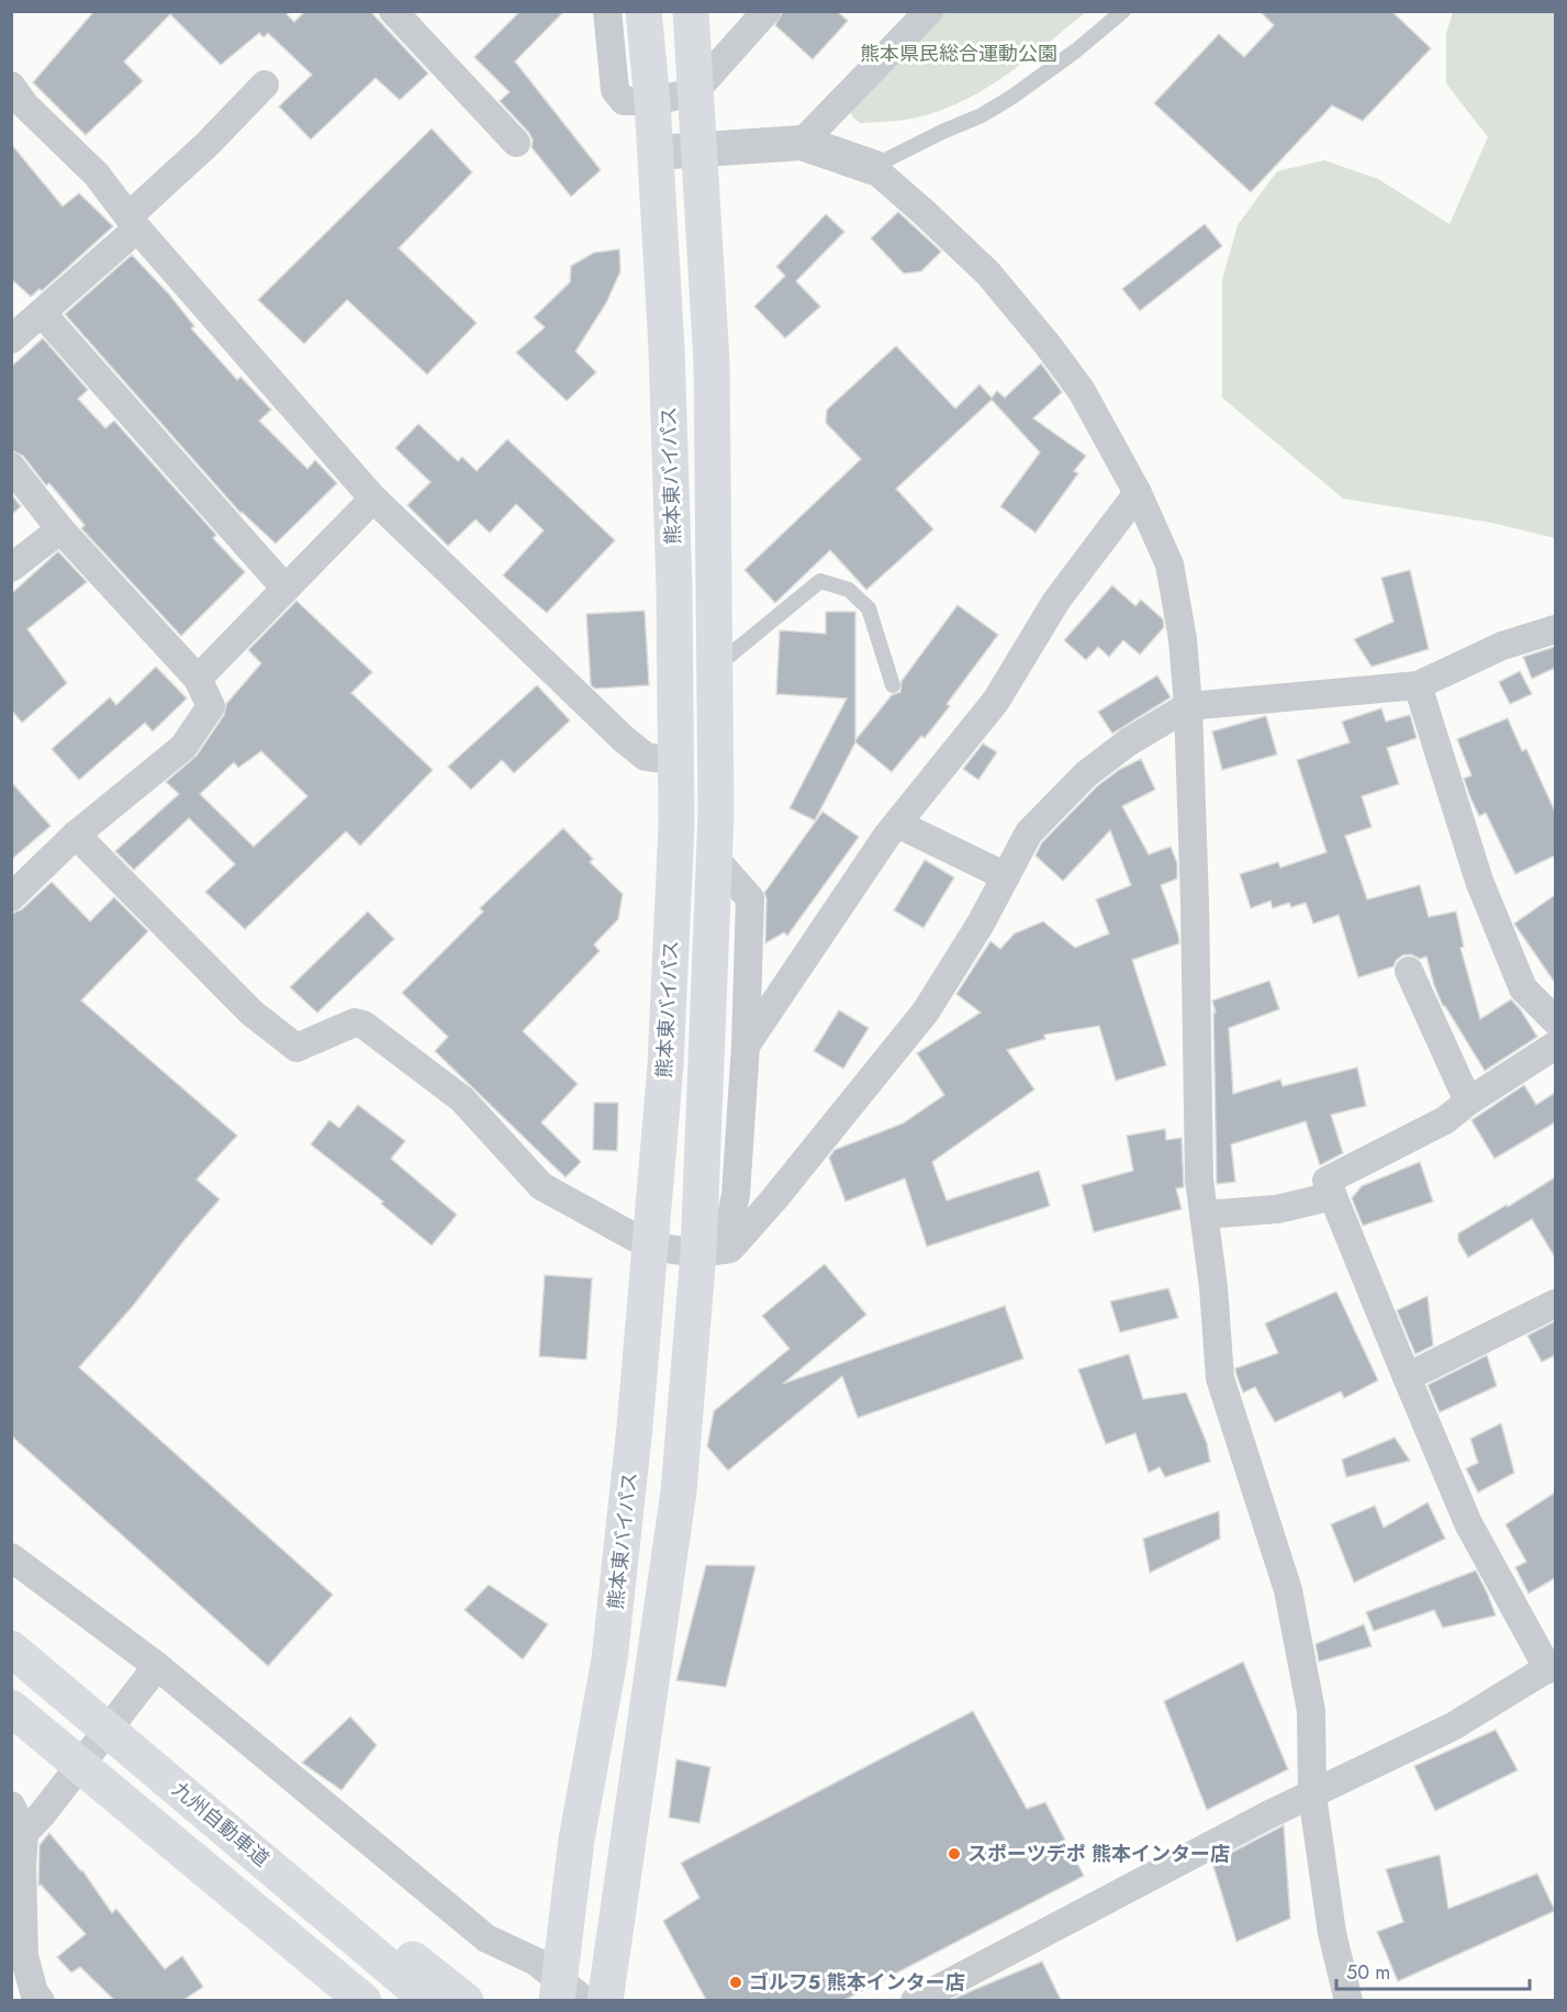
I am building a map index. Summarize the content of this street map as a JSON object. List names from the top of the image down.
{
  "streets": {
    "highway": ["熊本東バイパス", "九州自動車道"]
  },
  "parks": ["熊本県民総合運動公園"],
  "places": ["スポーツデポ 熊本インター店", "ゴルフ５ 熊本インター店"],
  "scale_bar": "50 m"
}
